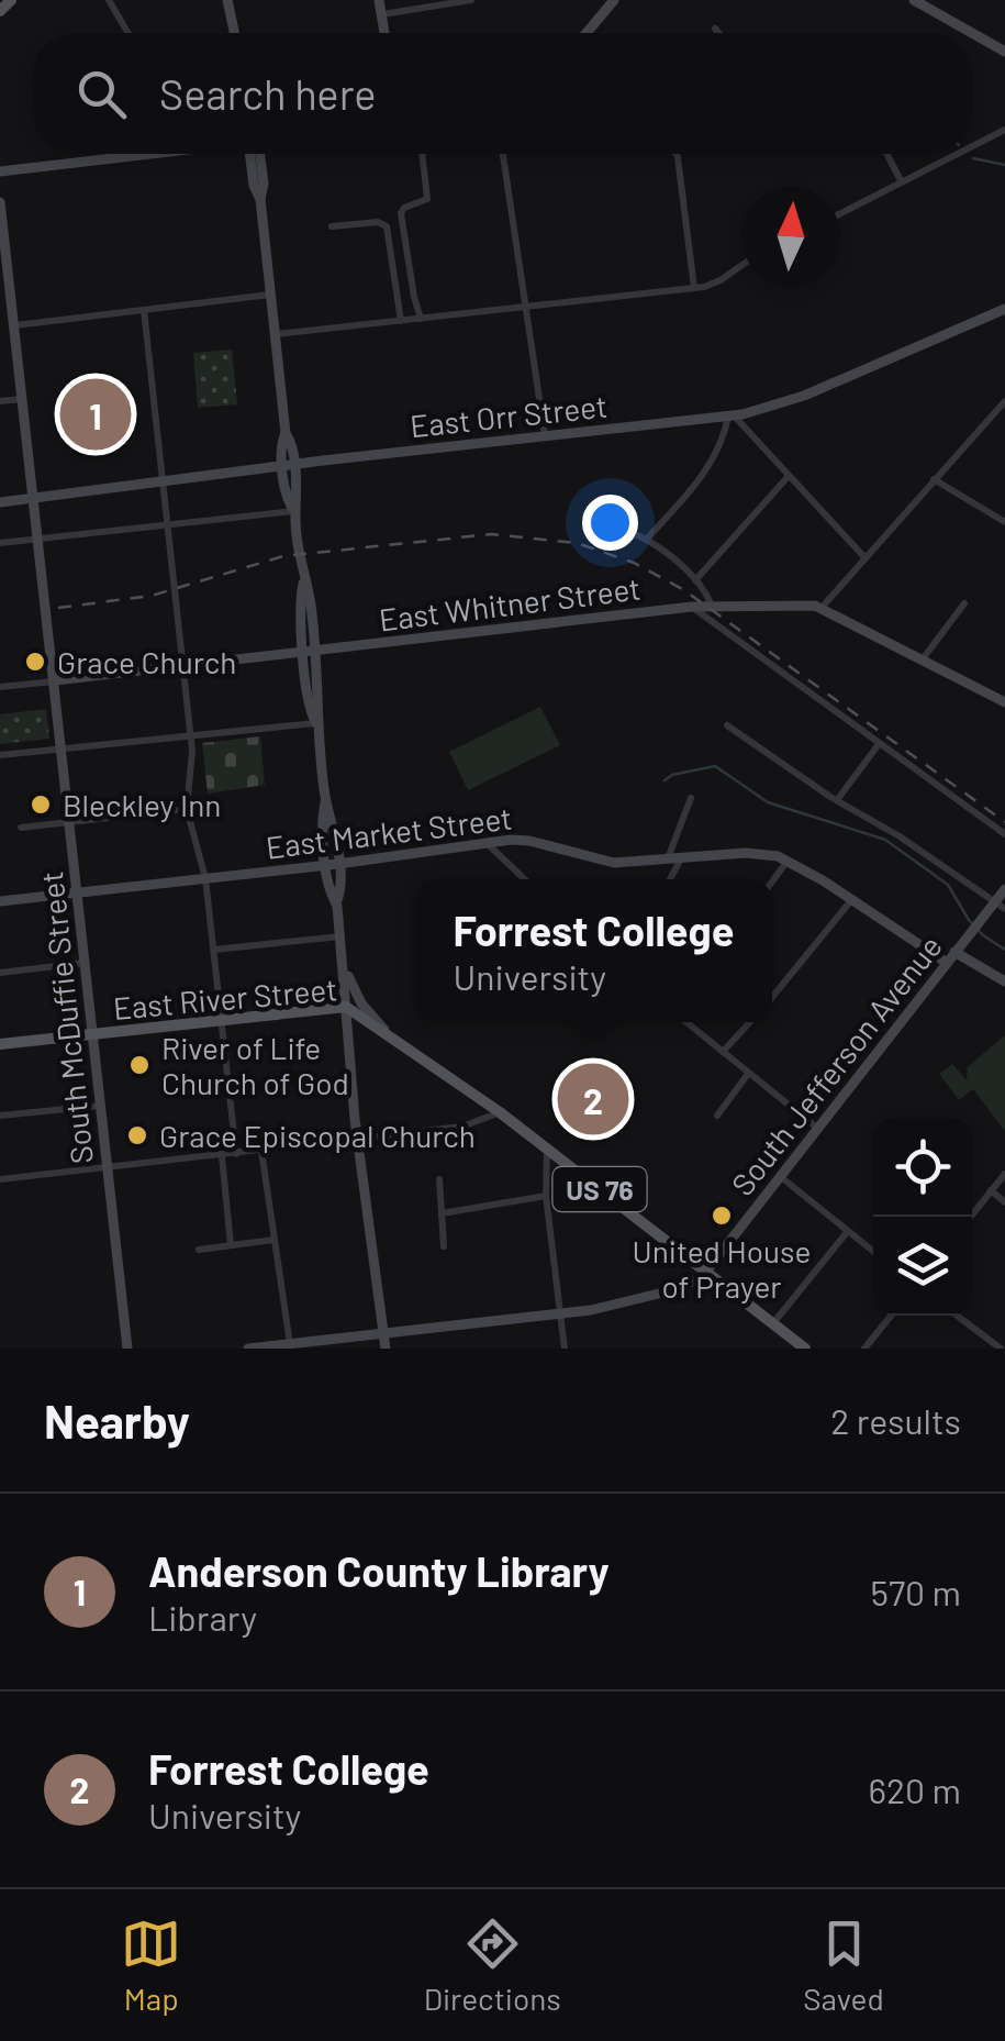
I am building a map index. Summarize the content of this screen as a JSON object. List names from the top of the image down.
{
  "streets": {
    "main road": ["East River Street", "US 76"],
    "street": [
      "East Orr Street",
      "East Whitner Street",
      "East Market Street",
      "South McDuffie Street",
      "South Jefferson Avenue"
    ]
  },
  "crossings": [
    ["East Orr Street", "South McDuffie Street"],
    ["East Whitner Street", "South McDuffie Street"],
    ["East Market Street", "South McDuffie Street"],
    ["East Market Street", "South Jefferson Avenue"],
    ["East River Street", "South McDuffie Street"],
    ["East River Street", "South Jefferson Avenue"]
  ],
  "places": [
    "Grace Church",
    "Bleckley Inn",
    "River of Life Church of God",
    "Grace Episcopal Church",
    "United House of Prayer"
  ],
  "north": "top",
  "page": {
    "search": "Search here",
    "pins": ["1", "2"],
    "popup": ["Forrest College", "University"],
    "heading": ["Nearby", "2 results"],
    "list": [
      {
        "mark": "1",
        "name": "Anderson County Library",
        "note": "Library",
        "value": "570 m"
      },
      {
        "mark": "2",
        "name": "Forrest College",
        "note": "University",
        "value": "620 m"
      }
    ],
    "nav": ["Map", "Directions", "Saved"]
  }
}
